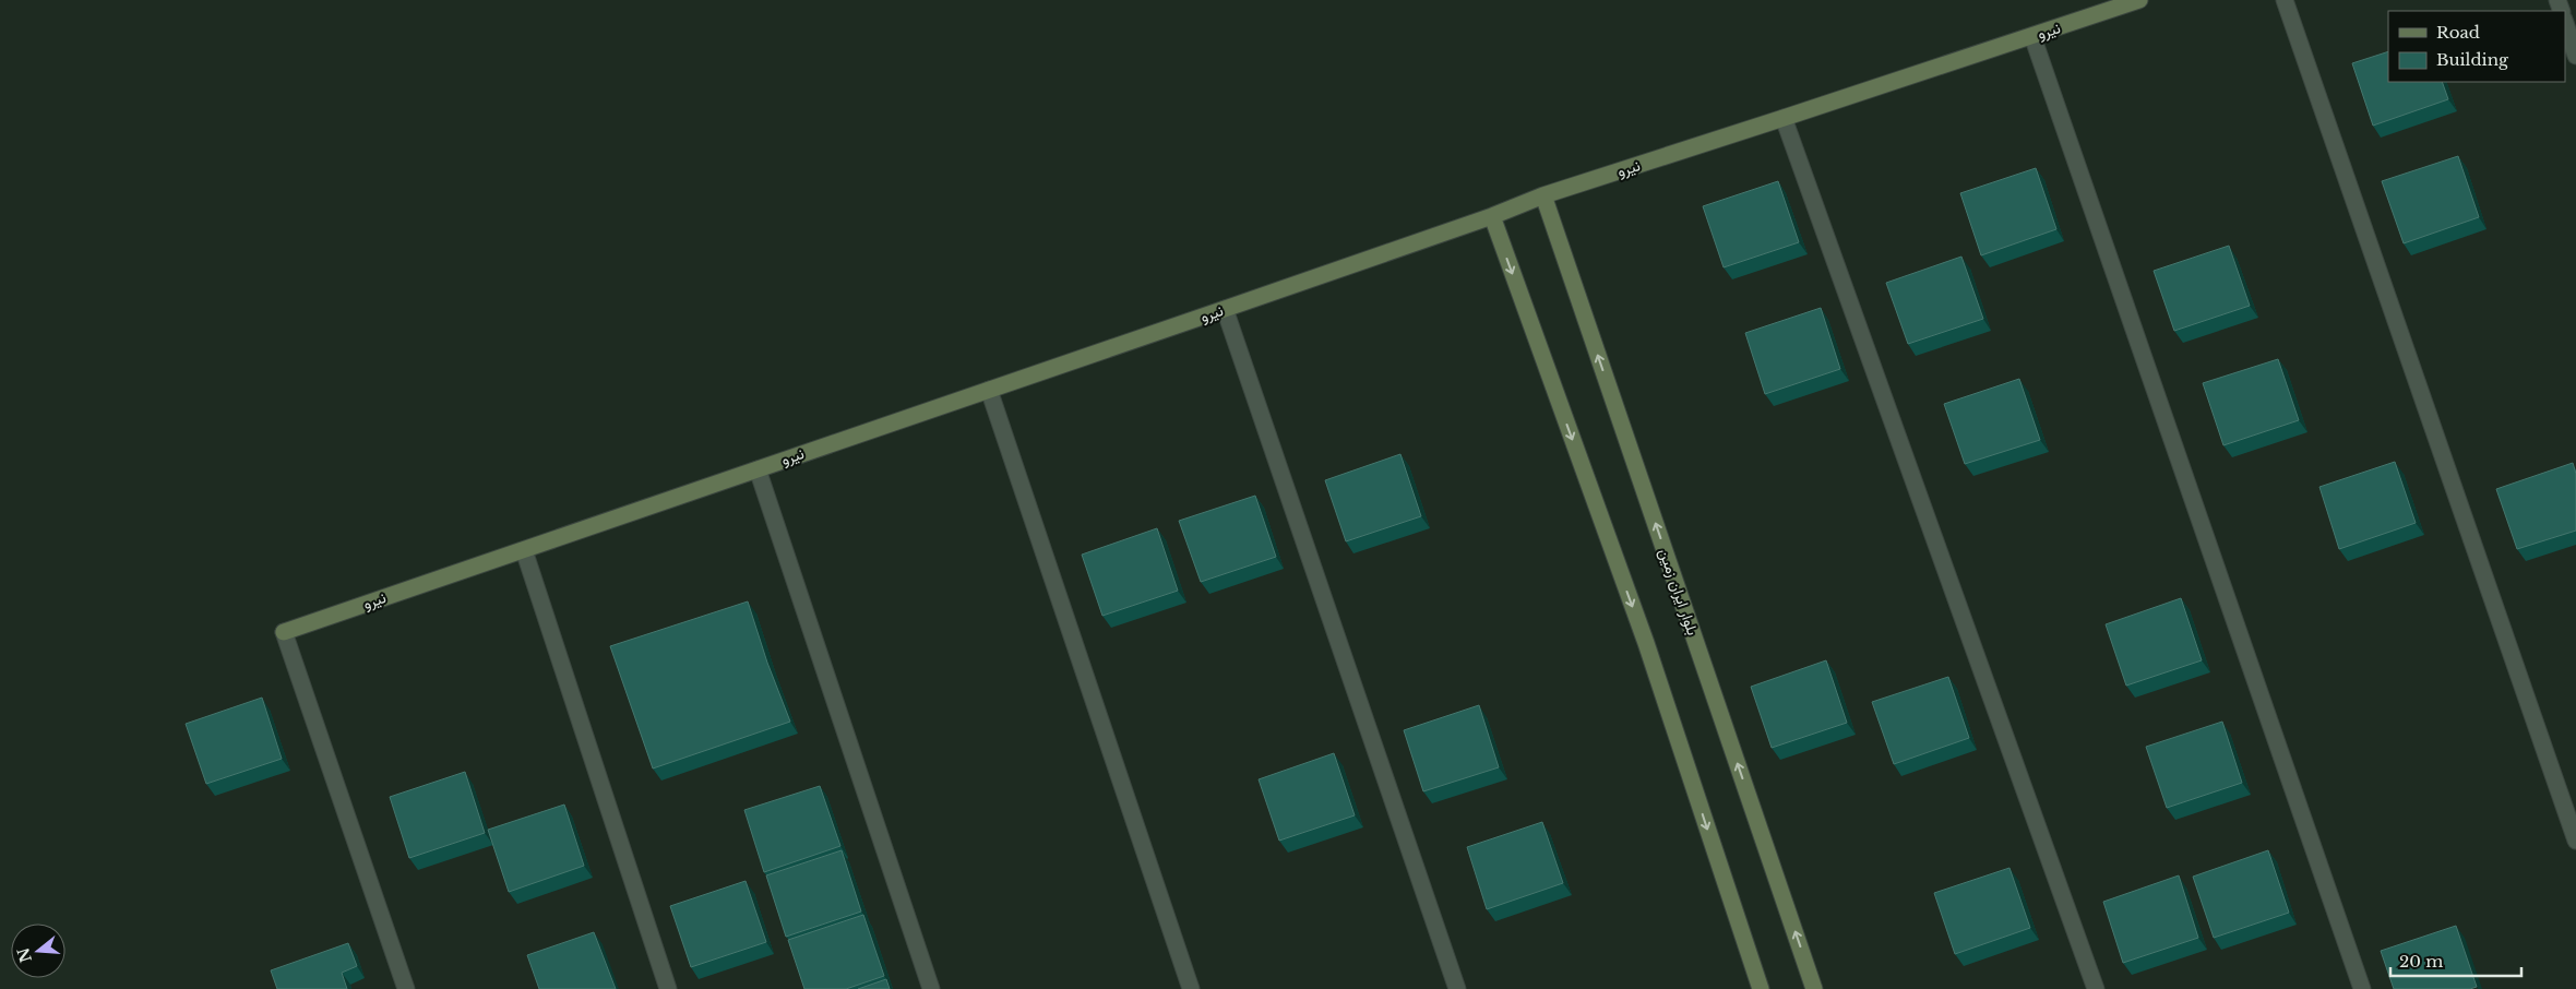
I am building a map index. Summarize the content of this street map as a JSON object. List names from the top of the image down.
{
  "streets": {
    "street": ["نیرو", "بلوار ایران زمین"]
  },
  "crossings": [
    ["نیرو", "بلوار ایران زمین"]
  ],
  "legend": ["Road", "Building"],
  "scale_bar": "20 m",
  "north": "left"
}
